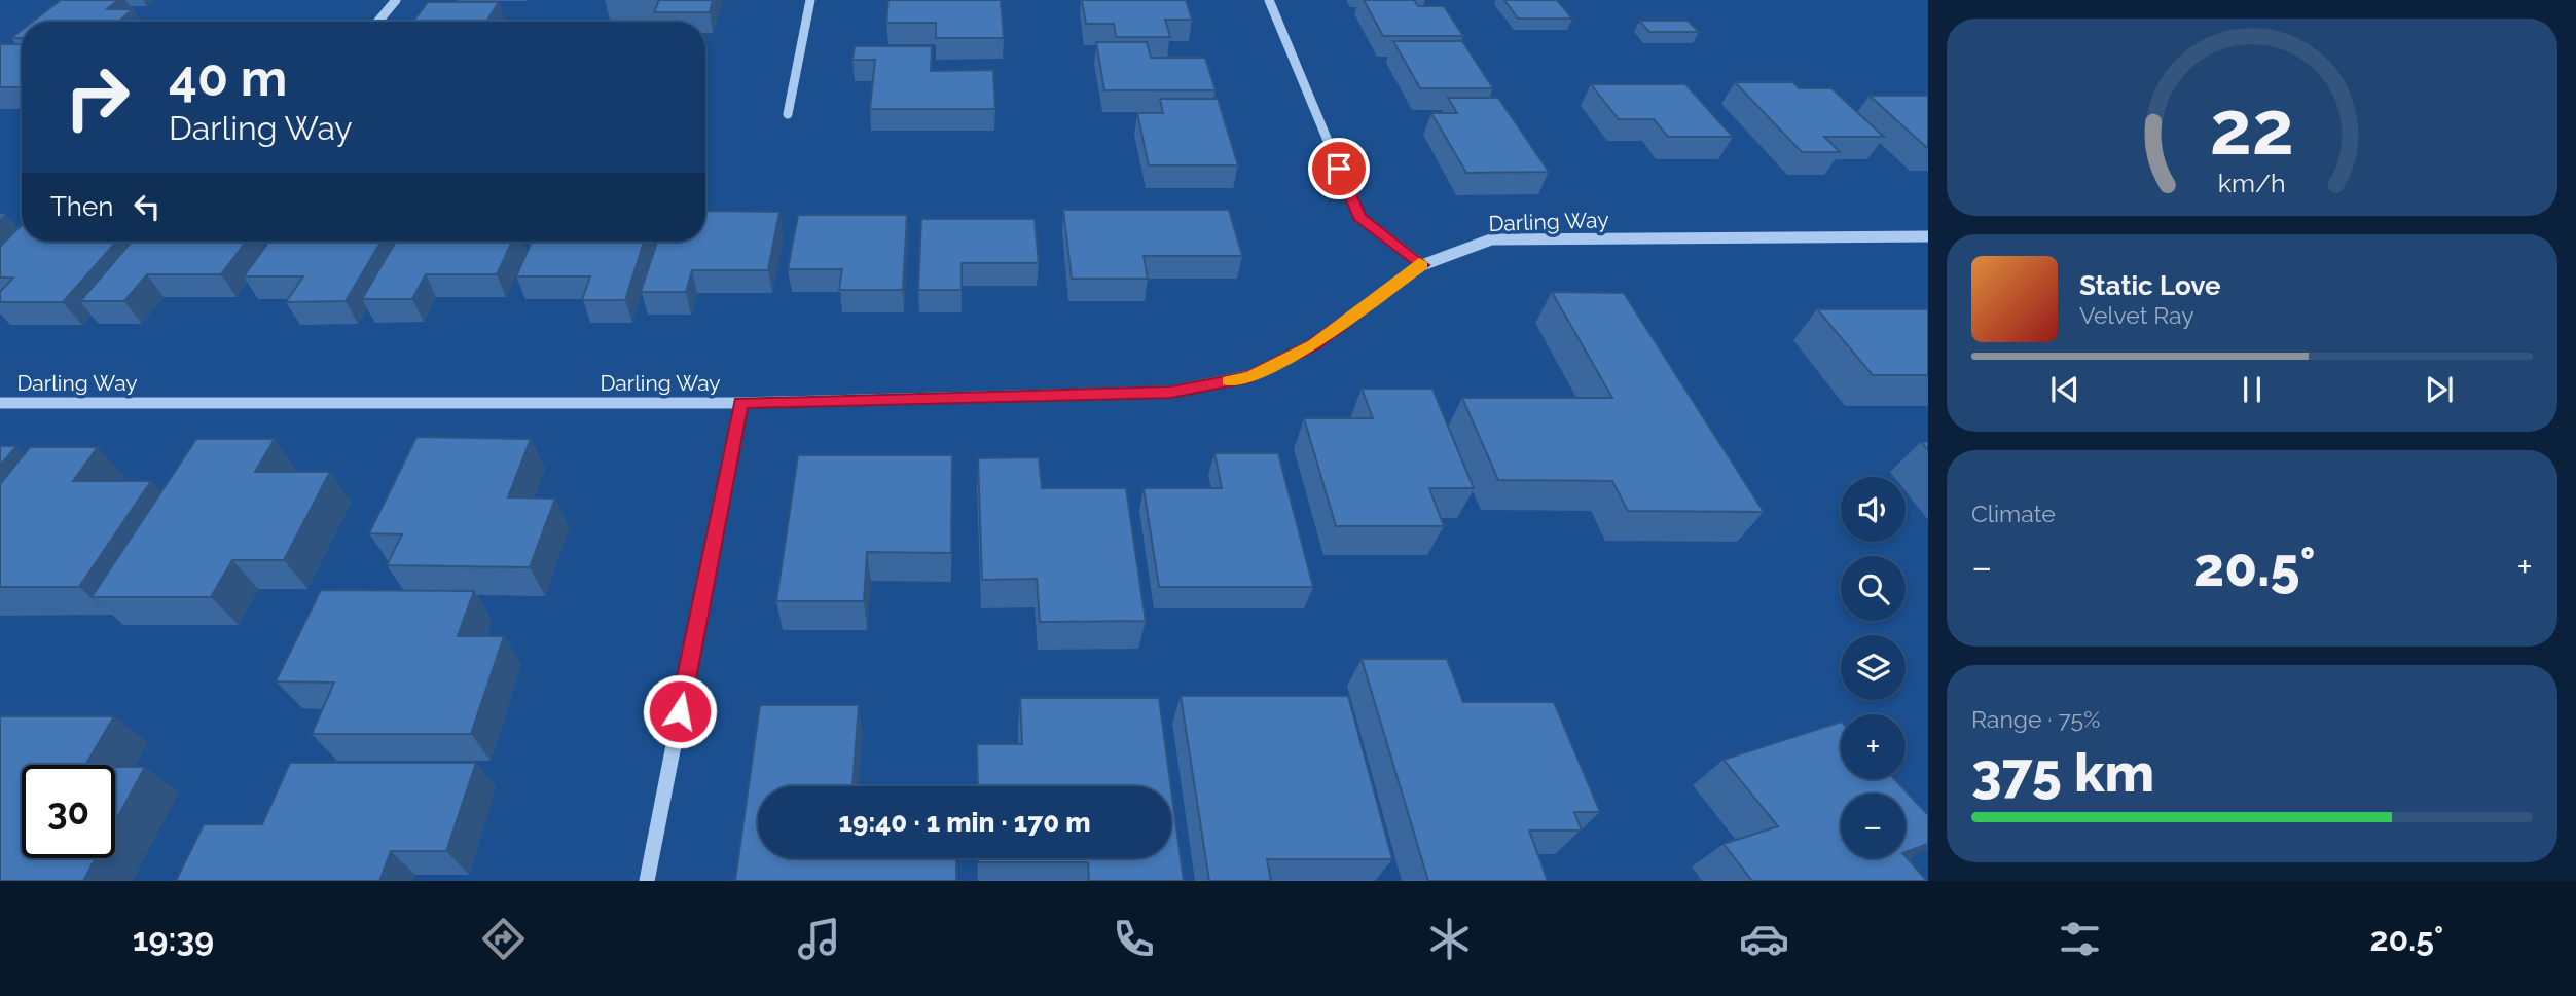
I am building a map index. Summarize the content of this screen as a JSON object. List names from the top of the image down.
{
  "streets": {
    "street": ["Darling Way"]
  },
  "page": {
    "turn": ["40 m", "Darling Way"],
    "then": "Then",
    "song": ["Static Love", "Velvet Ray"],
    "tile": [
      "Climate",
      ["Range · 75%", "375 km"]
    ],
    "map_buttons": ["+", "−"],
    "heat": ["−", "20.5°", "+"],
    "limit": "30",
    "trip": "19:40 · 1 min · 170 m",
    "tabs": ["19:39", "20.5°"],
    "gauge": ["22", "km/h"]
  }
}
